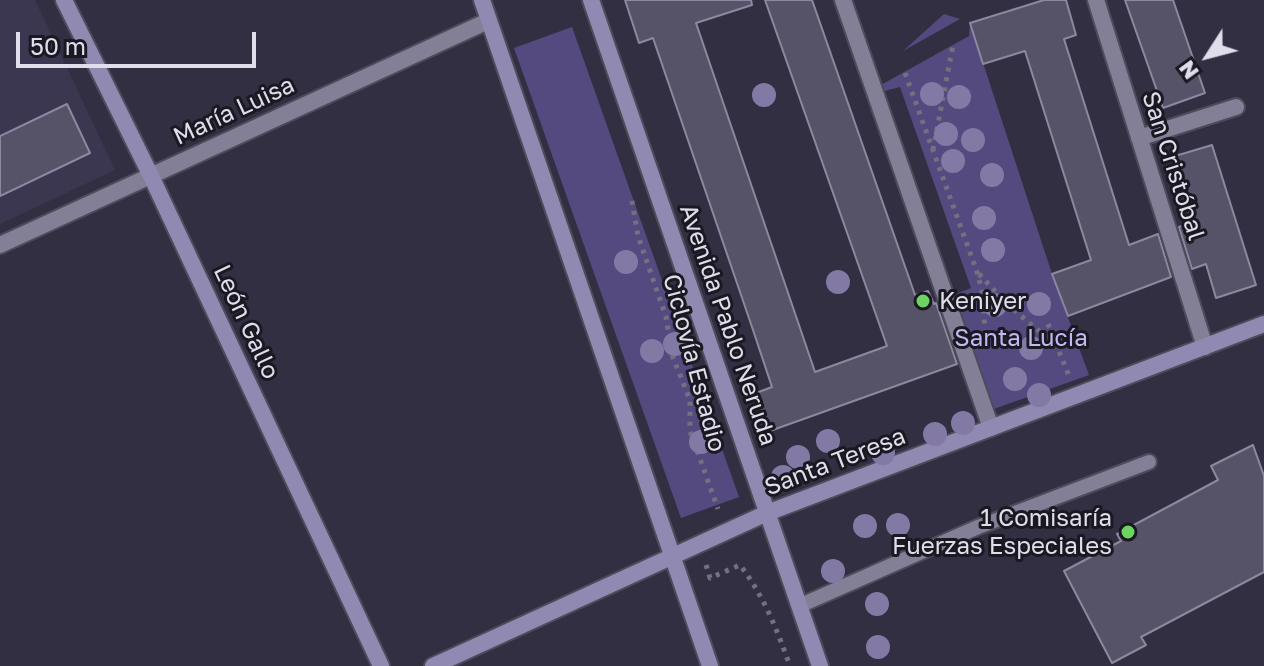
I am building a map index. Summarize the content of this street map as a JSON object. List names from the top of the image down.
{
  "streets": {
    "street": [
      "María Luisa",
      "San Cristóbal",
      "León Gallo",
      "Avenida Pablo Neruda",
      "Santa Teresa"
    ],
    "path": ["Ciclovía Estadio"]
  },
  "crossings": [
    ["María Luisa", "León Gallo"],
    ["San Cristóbal", "Santa Teresa"],
    ["Avenida Pablo Neruda", "Santa Teresa"],
    ["Ciclovía Estadio", "Santa Teresa"]
  ],
  "parks": ["Santa Lucía"],
  "places": ["Keniyer", "1 Comisaría Fuerzas Especiales"],
  "scale_bar": "50 m",
  "north": "bottom left"
}
